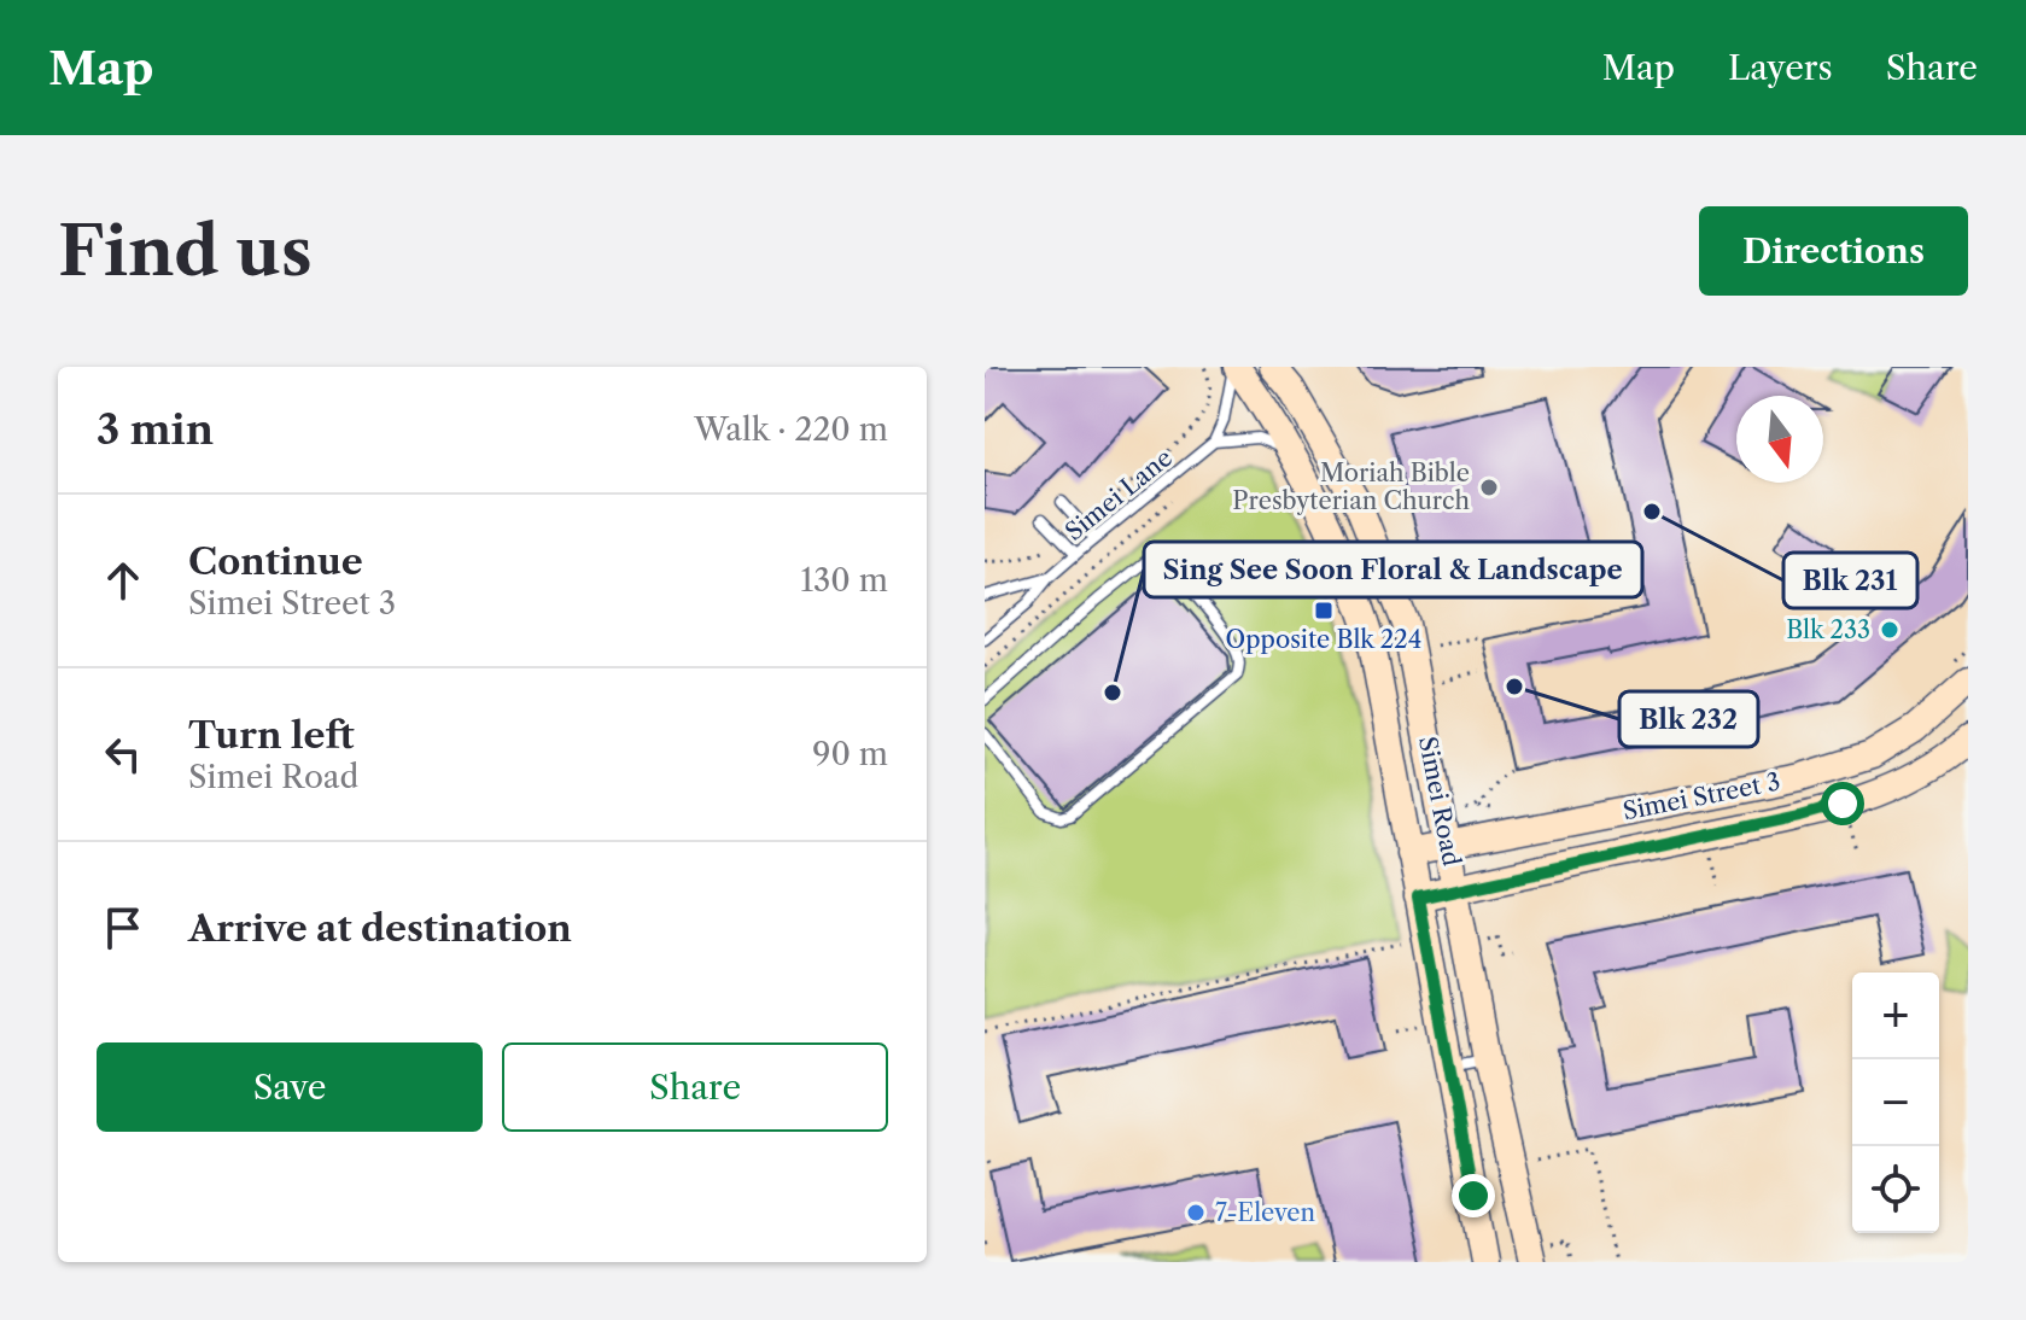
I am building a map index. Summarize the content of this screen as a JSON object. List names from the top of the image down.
{
  "streets": {
    "main road": ["Simei Street 3", "Simei Road"],
    "lane": ["Simei Lane"]
  },
  "crossings": [
    ["Simei Street 3", "Simei Road"]
  ],
  "places": {
    "other": [
      "Moriah Bible Presbyterian Church",
      "Blk 231",
      "Blk 233",
      "Blk 232",
      "Sing See Soon Floral & Landscape",
      "7-Eleven"
    ],
    "transit": ["Opposite Blk 224"]
  },
  "north": "bottom",
  "page": {
    "header": "Map",
    "nav": ["Map", "Layers", "Share"],
    "buttons": [
      "Directions",
      ["Save", "Share"]
    ],
    "title": "Find us",
    "heading": ["3 min", "Walk · 220 m"],
    "list": [
      ["Continue", "Simei Street 3", "130 m"],
      ["Turn left", "Simei Road", "90 m"],
      "Arrive at destination"
    ],
    "map_buttons": ["+", "−"]
  }
}
